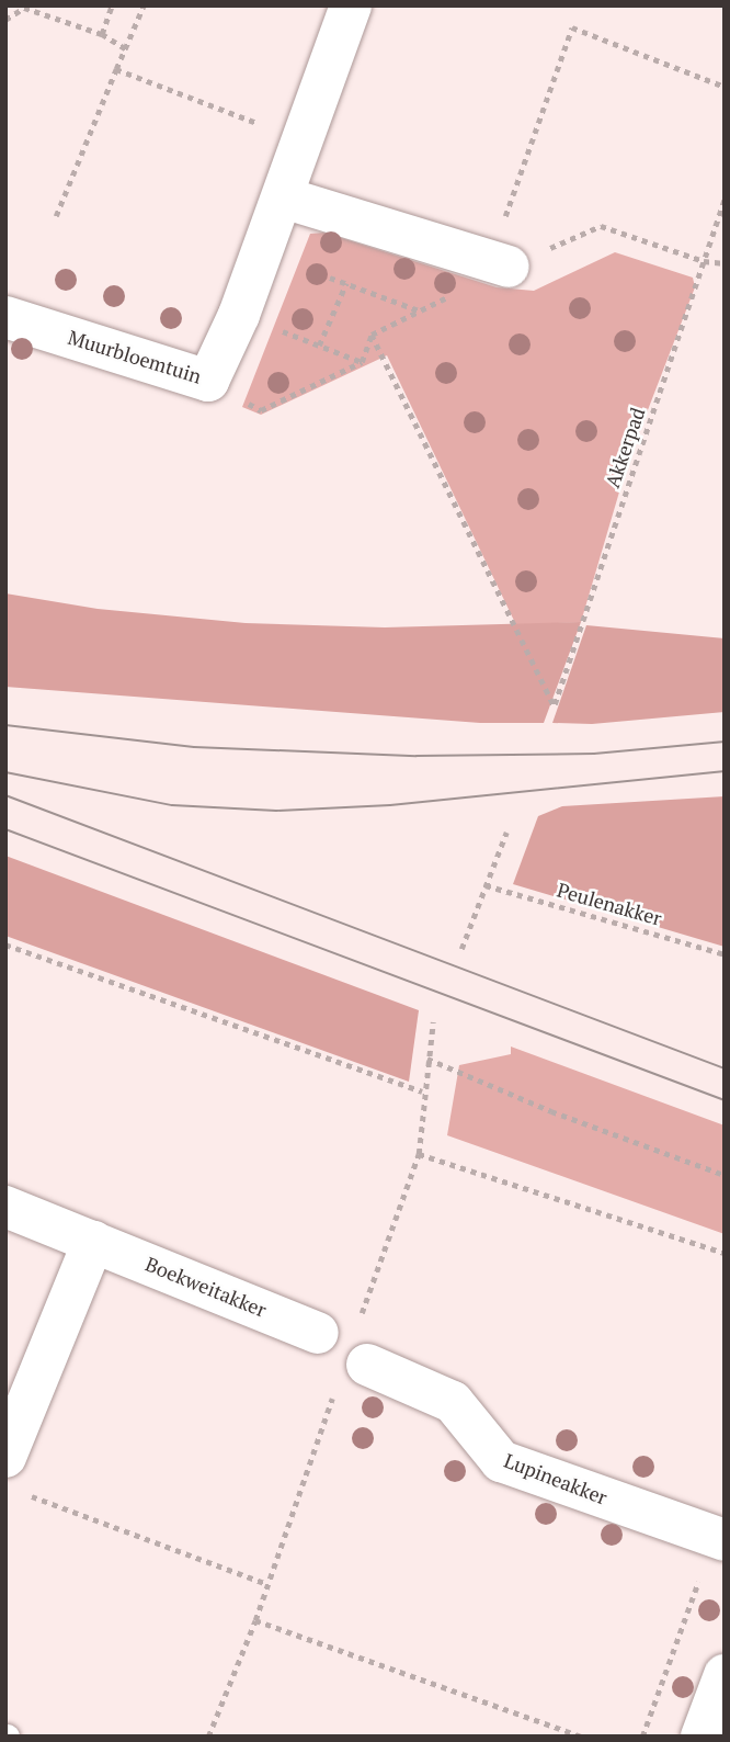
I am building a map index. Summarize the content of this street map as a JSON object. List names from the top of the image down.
{
  "streets": {
    "street": ["Muurbloemtuin", "Boekweitakker", "Lupineakker"],
    "path": ["Akkerpad", "Peulenakker"]
  }
}
